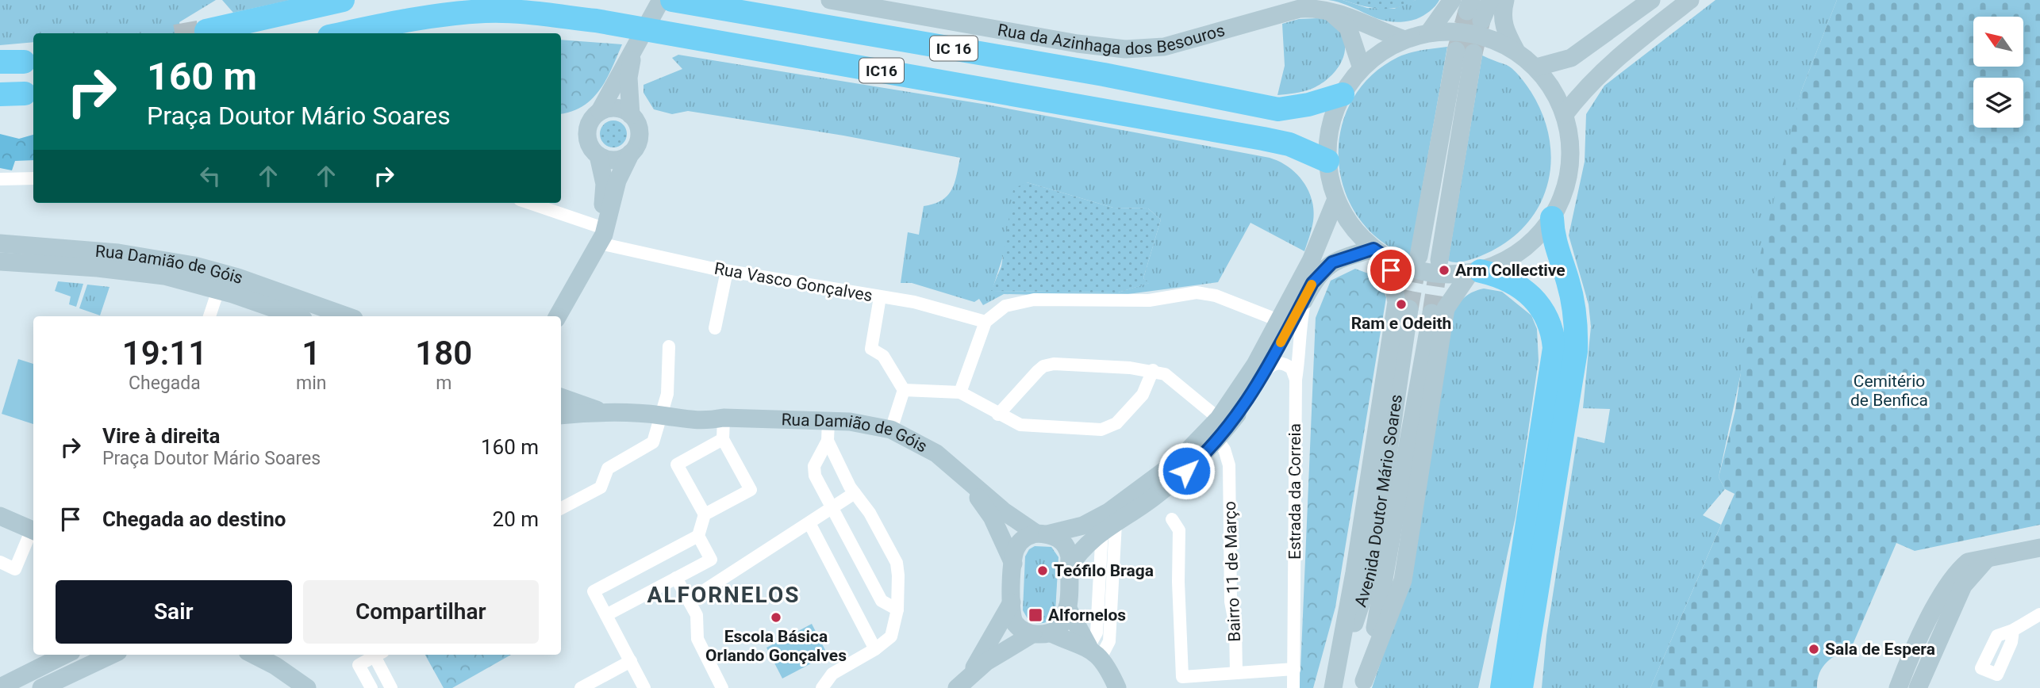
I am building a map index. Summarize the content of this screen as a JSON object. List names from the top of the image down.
{
  "streets": {
    "highway": ["IC 16", "IC16"],
    "street": [
      "Rua da Azinhaga dos Besouros",
      "Rua Damião de Góis",
      "Rua Vasco Gonçalves",
      "Estrada da Correia",
      "Avenida Doutor Mário Soares",
      "Bairro 11 de Março"
    ]
  },
  "districts": ["ALFORNELOS"],
  "parks": ["Cemitério de Benfica"],
  "places": {
    "other": [
      "Arm Collective",
      "Ram e Odeith",
      "Teófilo Braga",
      "Escola Básica Orlando Gonçalves",
      "Sala de Espera"
    ],
    "transit": ["Alfornelos"]
  },
  "north": "top left",
  "page": {
    "turn": ["160 m", "Praça Doutor Mário Soares"],
    "eta": [
      "19:11",
      "Chegada",
      "1",
      "min",
      "180",
      "m"
    ],
    "list": [
      {
        "name": "Vire à direita",
        "note": "Praça Doutor Mário Soares",
        "value": "160 m"
      },
      {
        "name": "Chegada ao destino",
        "value": "20 m"
      }
    ],
    "buttons": ["Sair", "Compartilhar"]
  }
}
